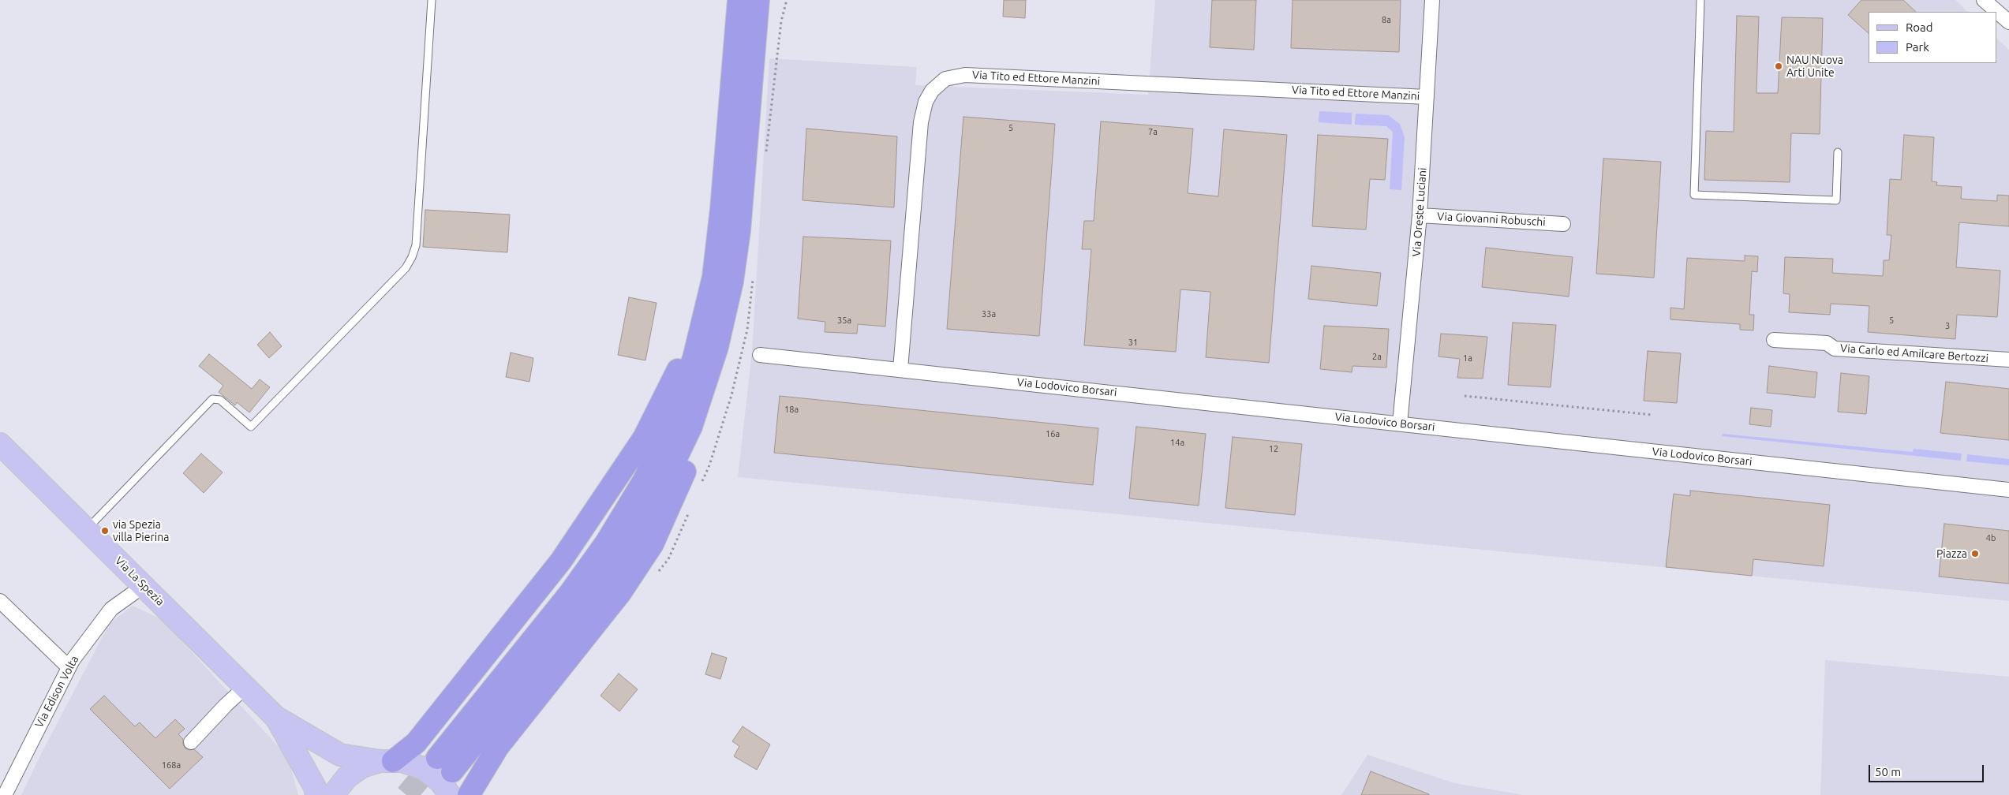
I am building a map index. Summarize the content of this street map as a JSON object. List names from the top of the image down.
{
  "streets": {
    "main road": ["Via La Spezia"],
    "street": [
      "Via Tito ed Ettore Manzini",
      "Via Oreste Luciani",
      "Via Giovanni Robuschi",
      "Via Carlo ed Amilcare Bertozzi",
      "Via Lodovico Borsari",
      "Via Edison Volta"
    ]
  },
  "crossings": [
    ["Via Tito ed Ettore Manzini", "Via Oreste Luciani"],
    ["Via Tito ed Ettore Manzini", "Via Lodovico Borsari"],
    ["Via Oreste Luciani", "Via Giovanni Robuschi"],
    ["Via Oreste Luciani", "Via Lodovico Borsari"],
    ["Via La Spezia", "Via Edison Volta"]
  ],
  "places": ["NAU Nuova Arti Unite", "via Spezia villa Pierina", "Piazza"],
  "house_numbers": [
    "8a",
    "5",
    "7a",
    "33a",
    "35a",
    "5",
    "3",
    "31",
    "2a",
    "1a",
    "18a",
    "16a",
    "14a",
    "12",
    "4b",
    "168a"
  ],
  "legend": ["Road", "Park"],
  "scale_bar": "50 m"
}
